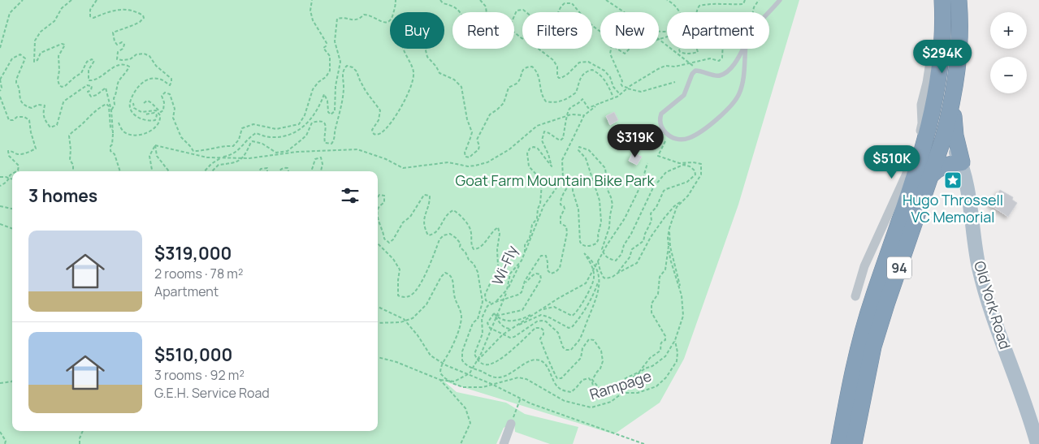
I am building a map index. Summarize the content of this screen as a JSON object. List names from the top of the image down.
{
  "streets": {
    "highway": ["94"],
    "main road": ["Old York Road"],
    "path": ["Wi-Fly", "Rampage"]
  },
  "parks": ["Goat Farm Mountain Bike Park"],
  "places": {
    "place": ["Hugo Throssell VC Memorial"]
  },
  "page": {
    "map_buttons": ["+", "−"],
    "chip": [
      "Buy",
      "Rent",
      "Filters",
      "New",
      "Apartment"
    ],
    "price": ["$294K", "$319K", "$510K"],
    "heading": "3 homes",
    "list": [
      {
        "name": "$319,000",
        "note": "2 rooms · 78 m² · Apartment"
      },
      {
        "name": "$510,000",
        "note": "3 rooms · 92 m² · G.E.H. Service Road"
      }
    ]
  }
}
